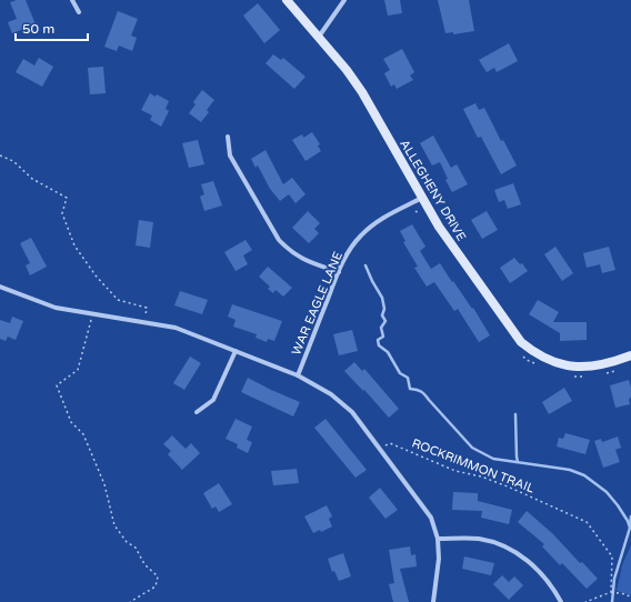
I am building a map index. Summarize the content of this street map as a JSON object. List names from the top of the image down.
{
  "streets": {
    "street": ["ALLEGHENY DRIVE", "WAR EAGLE LANE"],
    "path": ["ROCKRIMMON TRAIL"]
  },
  "crossings": [
    ["ALLEGHENY DRIVE", "WAR EAGLE LANE"]
  ],
  "scale_bar": "50 m"
}
